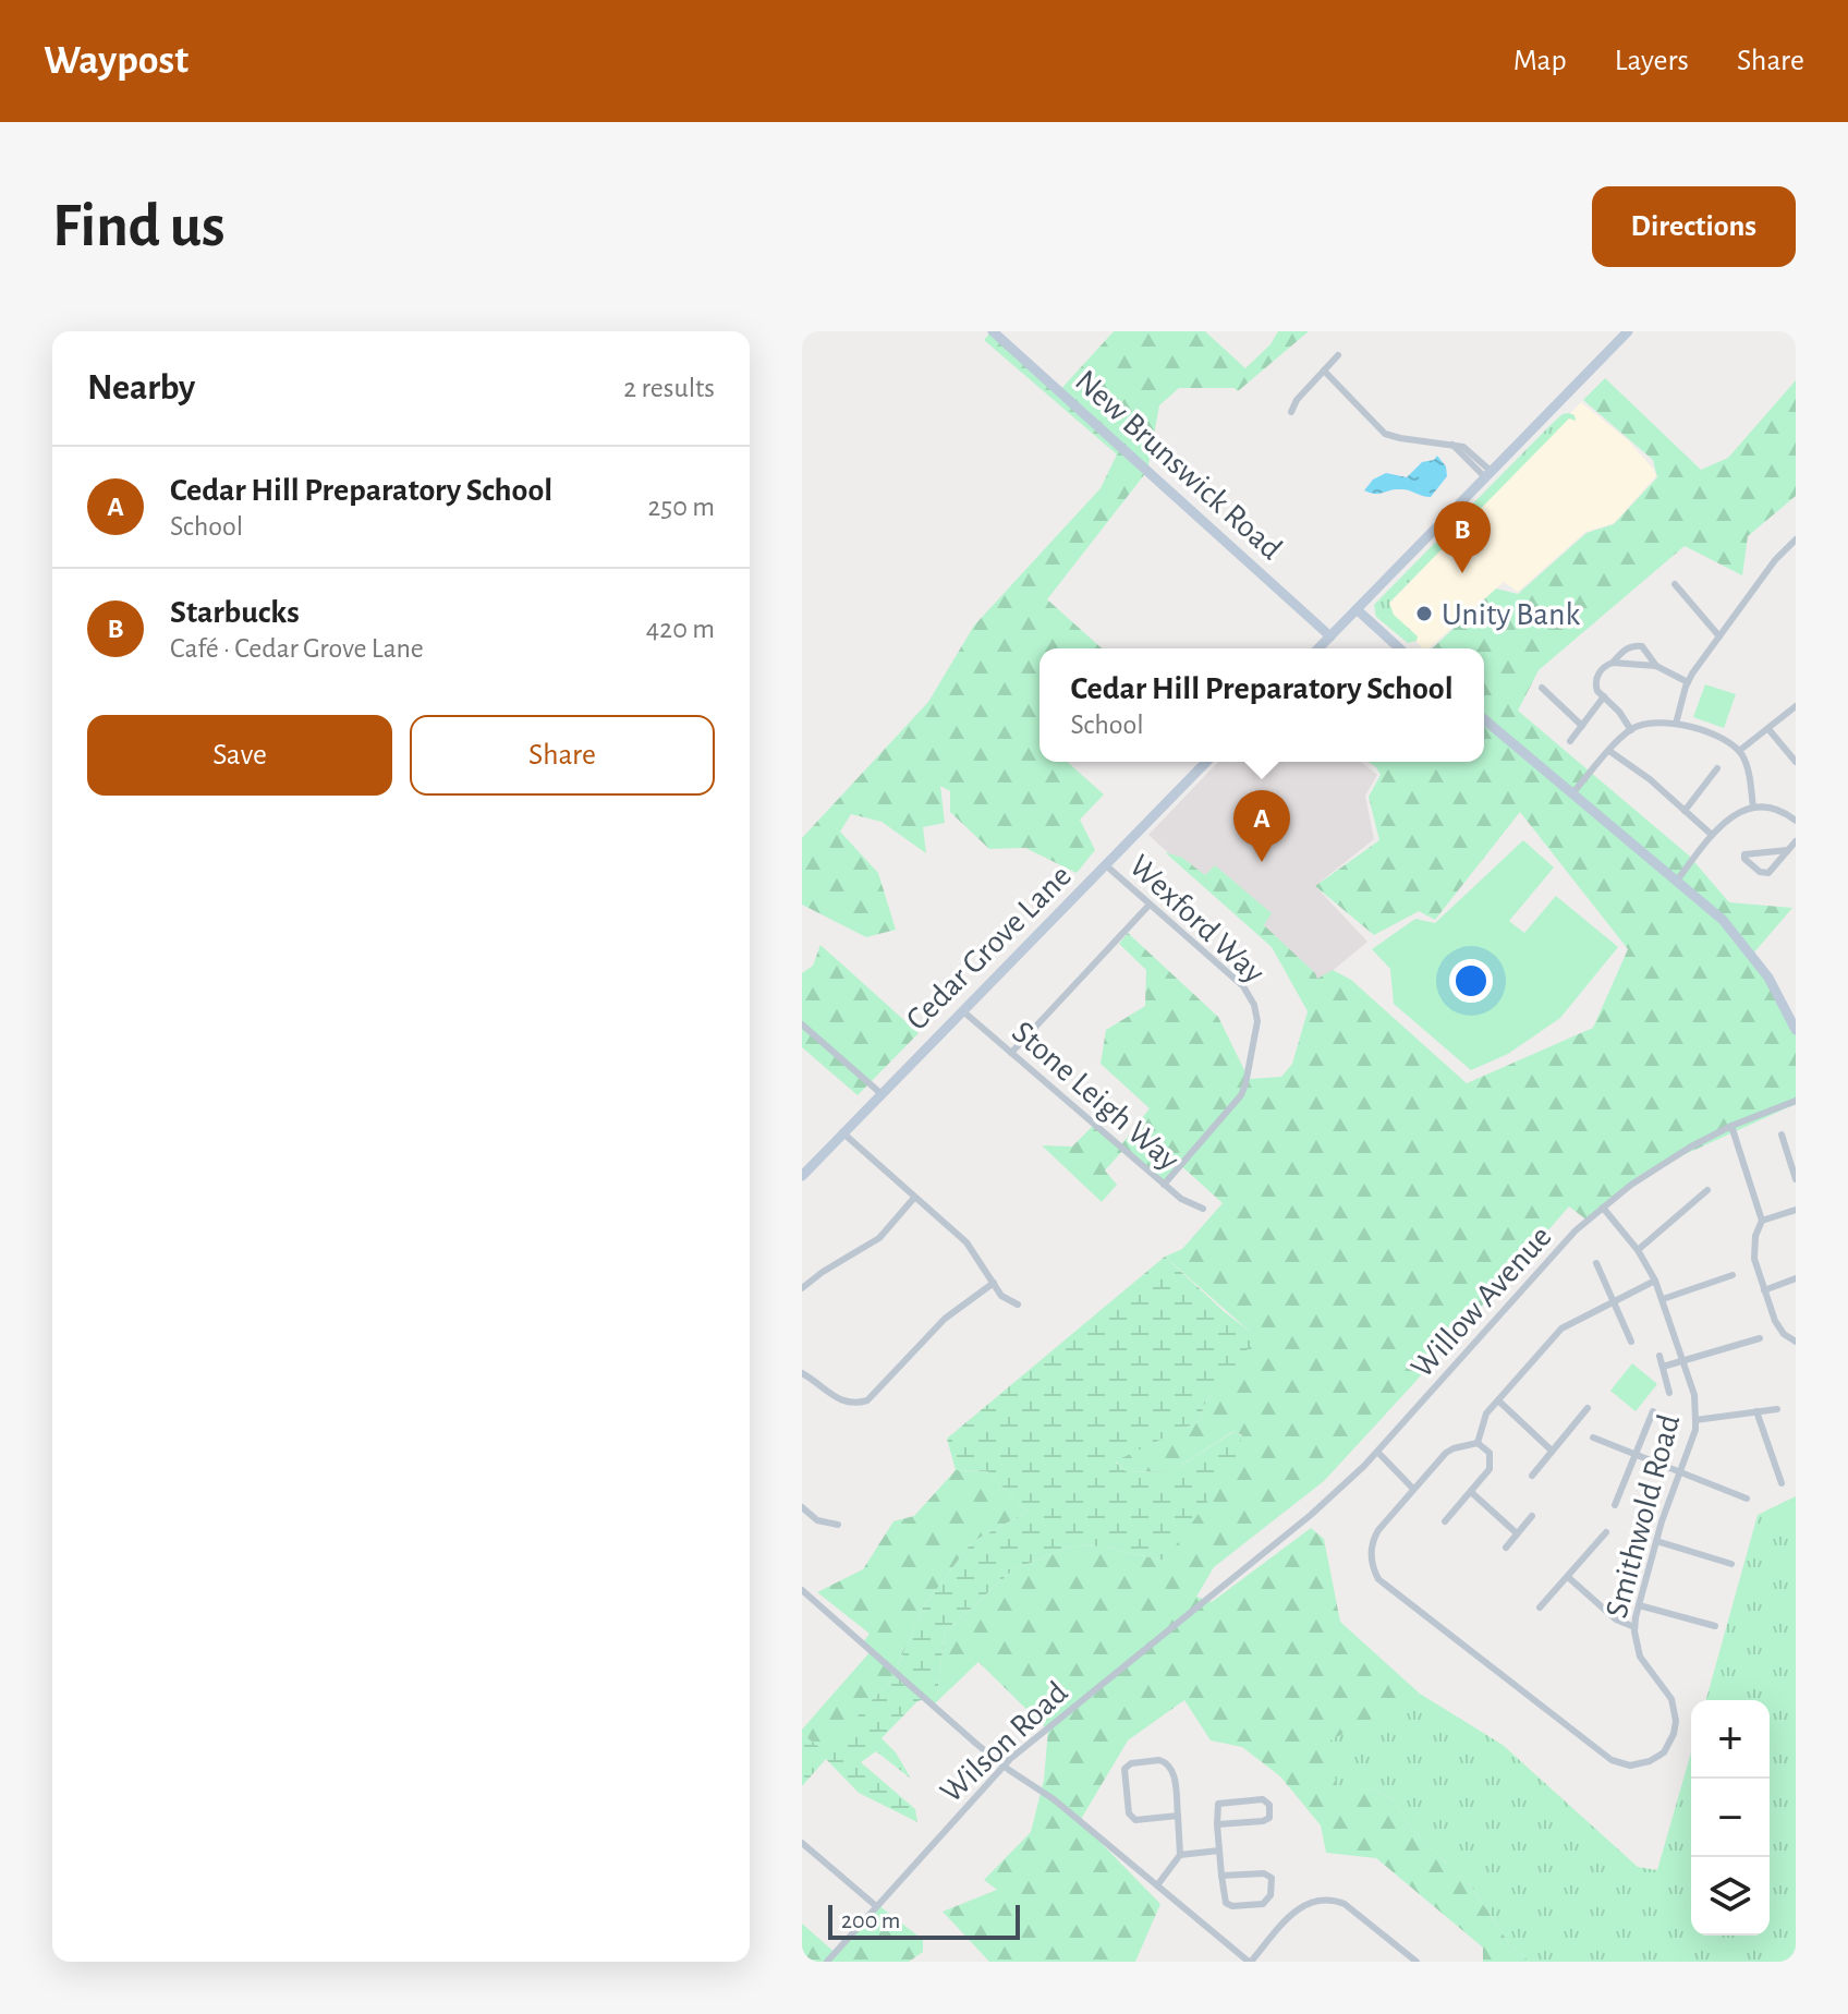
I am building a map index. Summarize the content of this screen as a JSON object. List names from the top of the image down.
{
  "streets": {
    "main road": ["New Brunswick Road", "Cedar Grove Lane"],
    "street": [
      "Wexford Way",
      "Stone Leigh Way",
      "Willow Avenue",
      "Smithwold Road",
      "Wilson Road"
    ]
  },
  "crossings": [
    ["Wexford Way", "Cedar Grove Lane"],
    ["Wexford Way", "Stone Leigh Way"],
    ["Cedar Grove Lane", "Stone Leigh Way"],
    ["Willow Avenue", "Smithwold Road"],
    ["Willow Avenue", "Wilson Road"]
  ],
  "places": ["Unity Bank"],
  "scale_bar": "200 m",
  "page": {
    "header": "Waypost",
    "nav": ["Map", "Layers", "Share"],
    "buttons": [
      "Directions",
      ["Save", "Share"]
    ],
    "title": "Find us",
    "heading": ["Nearby", "2 results"],
    "list": [
      {
        "mark": "A",
        "name": "Cedar Hill Preparatory School",
        "note": "School",
        "value": "250 m"
      },
      {
        "mark": "B",
        "name": "Starbucks",
        "note": "Café · Cedar Grove Lane",
        "value": "420 m"
      }
    ],
    "pins": ["B", "A"],
    "popup": ["Cedar Hill Preparatory School", "School"],
    "map_buttons": ["+", "−"],
    "scale": "200 m"
  }
}
